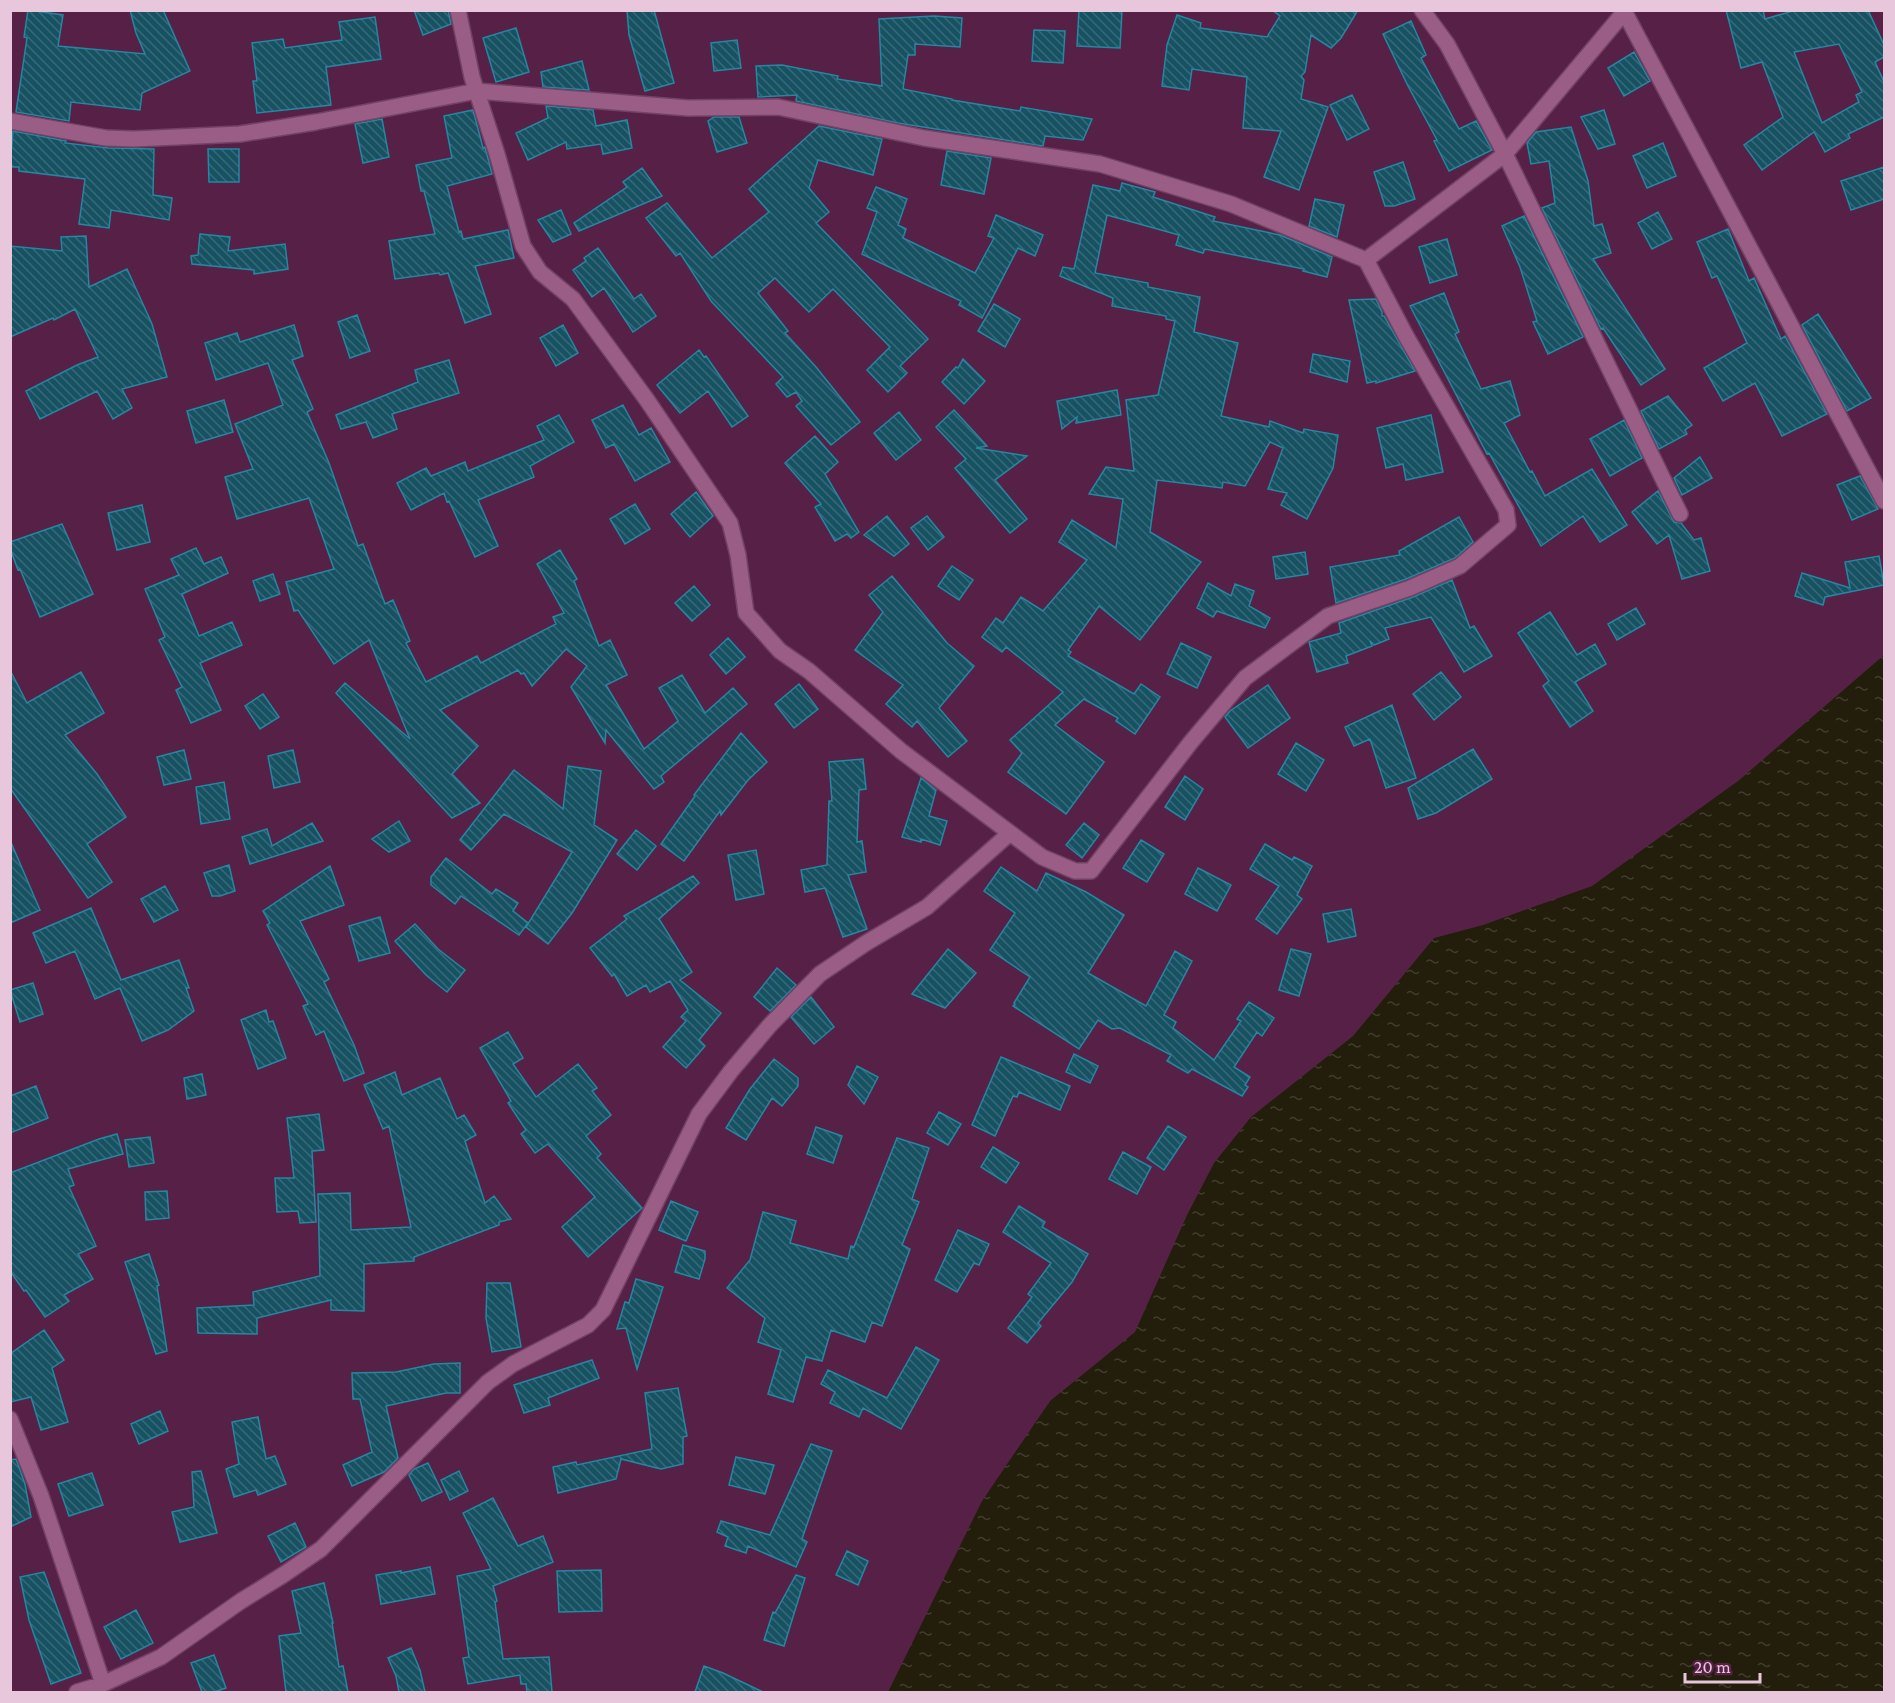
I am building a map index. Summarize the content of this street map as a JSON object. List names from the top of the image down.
{
  "scale_bar": "20 m"
}
